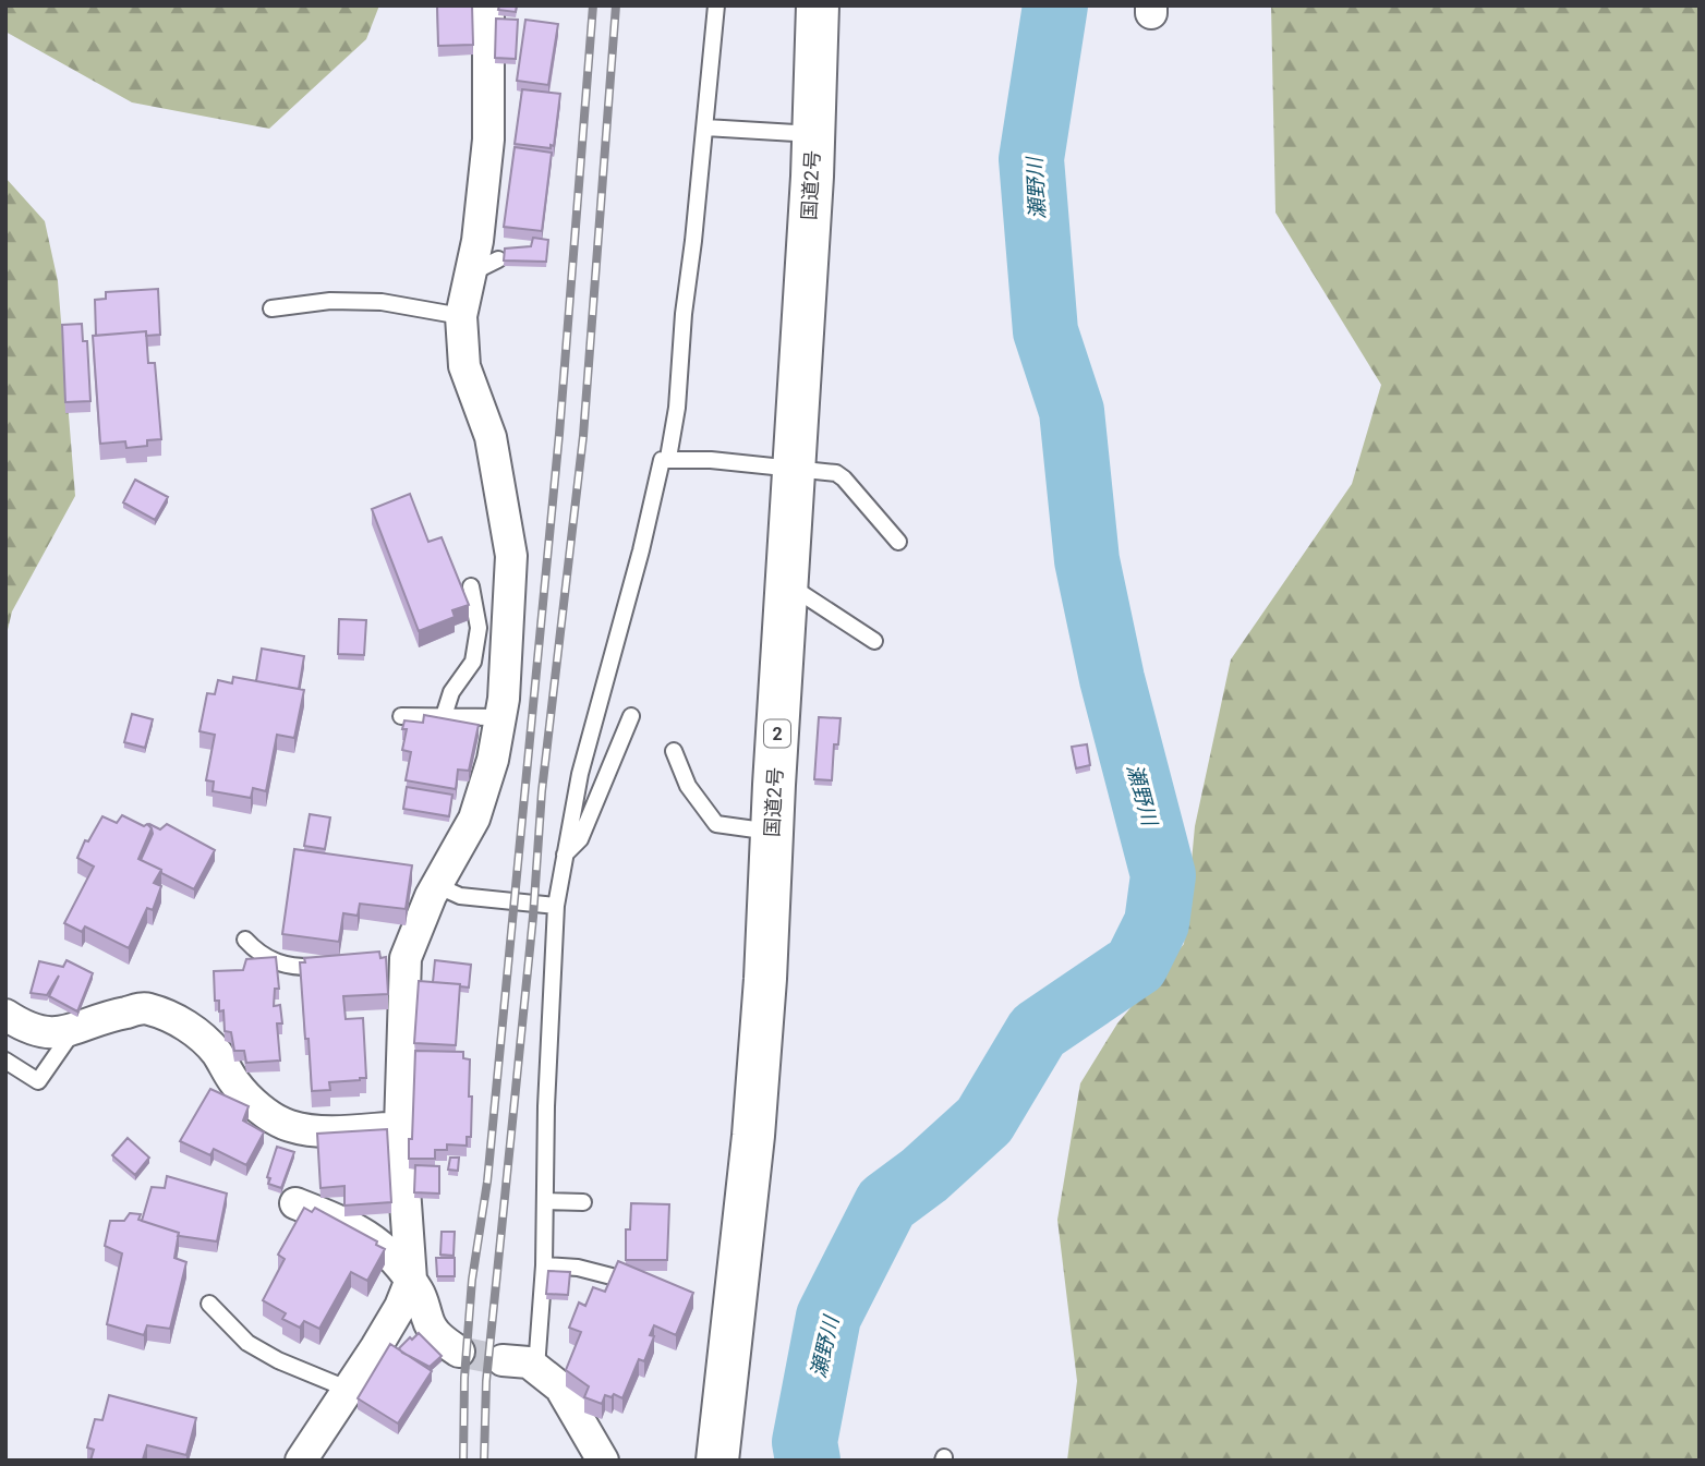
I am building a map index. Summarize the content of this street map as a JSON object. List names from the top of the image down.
{
  "streets": {
    "highway": ["国道2号", "2"]
  },
  "water": ["瀬野川"]
}
